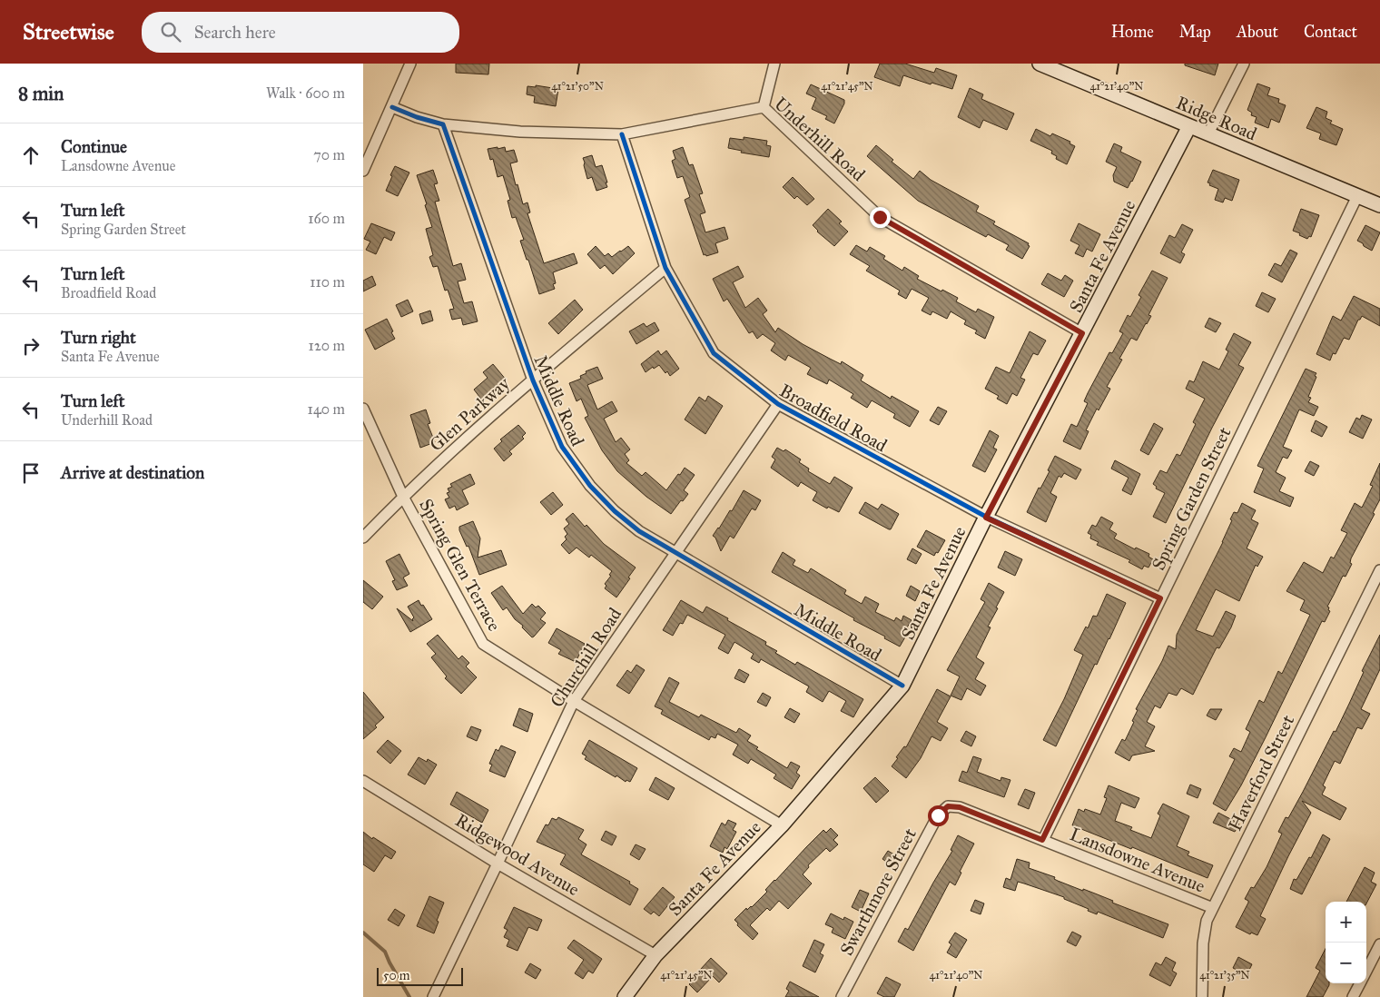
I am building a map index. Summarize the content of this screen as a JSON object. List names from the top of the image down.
{
  "streets": {
    "main road": ["Ridge Road", "Santa Fe Avenue"],
    "street": [
      "Underhill Road",
      "Middle Road",
      "Glen Parkway",
      "Broadfield Road",
      "Spring Garden Street",
      "Spring Glen Terrace",
      "Churchill Road",
      "Haverford Street",
      "Ridgewood Avenue",
      "Lansdowne Avenue",
      "Swarthmore Street"
    ]
  },
  "crossings": [
    ["Ridge Road", "Santa Fe Avenue"],
    ["Ridge Road", "Spring Garden Street"],
    ["Underhill Road", "Santa Fe Avenue"],
    ["Underhill Road", "Middle Road"],
    ["Underhill Road", "Broadfield Road"],
    ["Santa Fe Avenue", "Middle Road"],
    ["Santa Fe Avenue", "Broadfield Road"],
    ["Santa Fe Avenue", "Spring Glen Terrace"],
    ["Santa Fe Avenue", "Ridgewood Avenue"],
    ["Middle Road", "Glen Parkway"],
    ["Middle Road", "Churchill Road"],
    ["Glen Parkway", "Broadfield Road"],
    ["Glen Parkway", "Spring Glen Terrace"],
    ["Broadfield Road", "Spring Garden Street"],
    ["Broadfield Road", "Churchill Road"],
    ["Spring Garden Street", "Lansdowne Avenue"],
    ["Spring Glen Terrace", "Churchill Road"],
    ["Churchill Road", "Ridgewood Avenue"],
    ["Haverford Street", "Lansdowne Avenue"],
    ["Lansdowne Avenue", "Swarthmore Street"]
  ],
  "scale_bar": "50 m",
  "page": {
    "header": "Streetwise",
    "search": "Search here",
    "nav": [
      "Home",
      "Map",
      "About",
      "Contact"
    ],
    "heading": ["8 min", "Walk · 600 m"],
    "list": [
      ["Continue", "Lansdowne Avenue", "70 m"],
      ["Turn left", "Spring Garden Street", "160 m"],
      ["Turn left", "Broadfield Road", "110 m"],
      ["Turn right", "Santa Fe Avenue", "120 m"],
      ["Turn left", "Underhill Road", "140 m"],
      "Arrive at destination"
    ],
    "map_buttons": ["+", "−"],
    "scale": "50 m"
  },
  "coordinates": [
    "41°21'50\"N",
    "41°21'45\"N",
    "41°21'40\"N",
    "41°21'35\"N"
  ]
}
